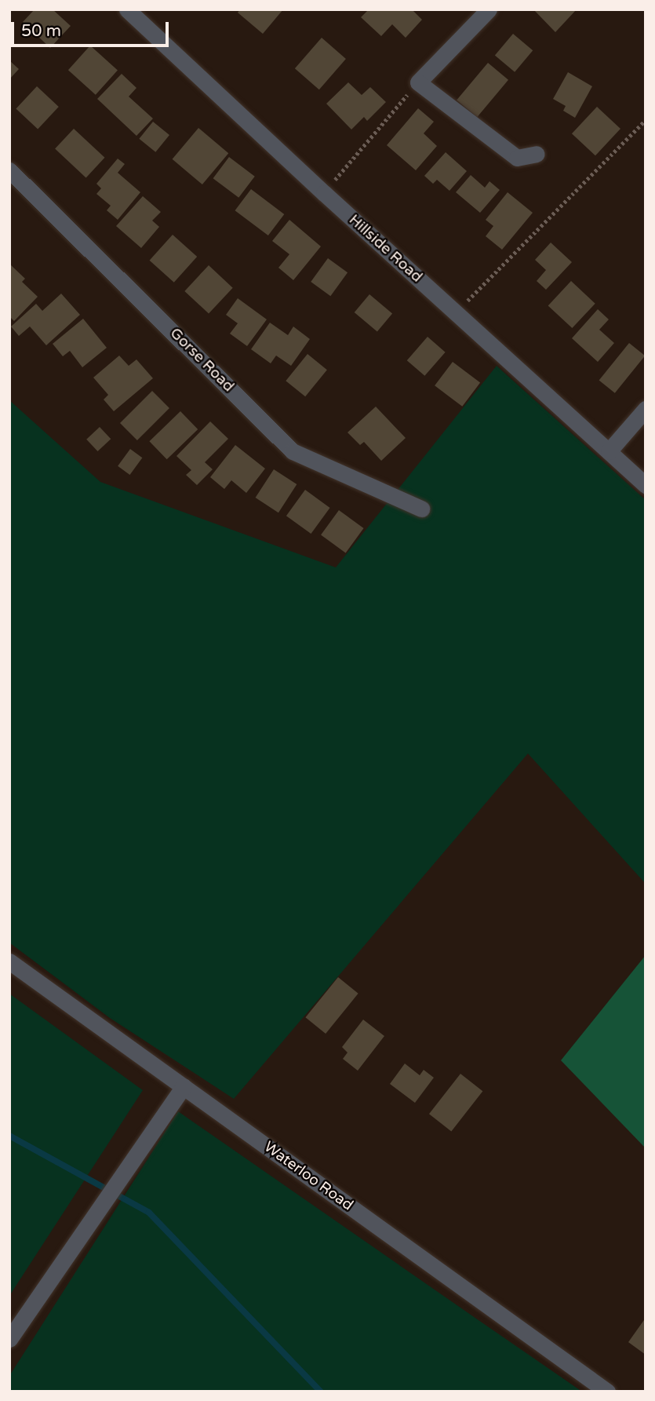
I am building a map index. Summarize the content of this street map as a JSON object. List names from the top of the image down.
{
  "streets": {
    "street": ["Hillside Road", "Gorse Road", "Waterloo Road"]
  },
  "scale_bar": "50 m"
}
